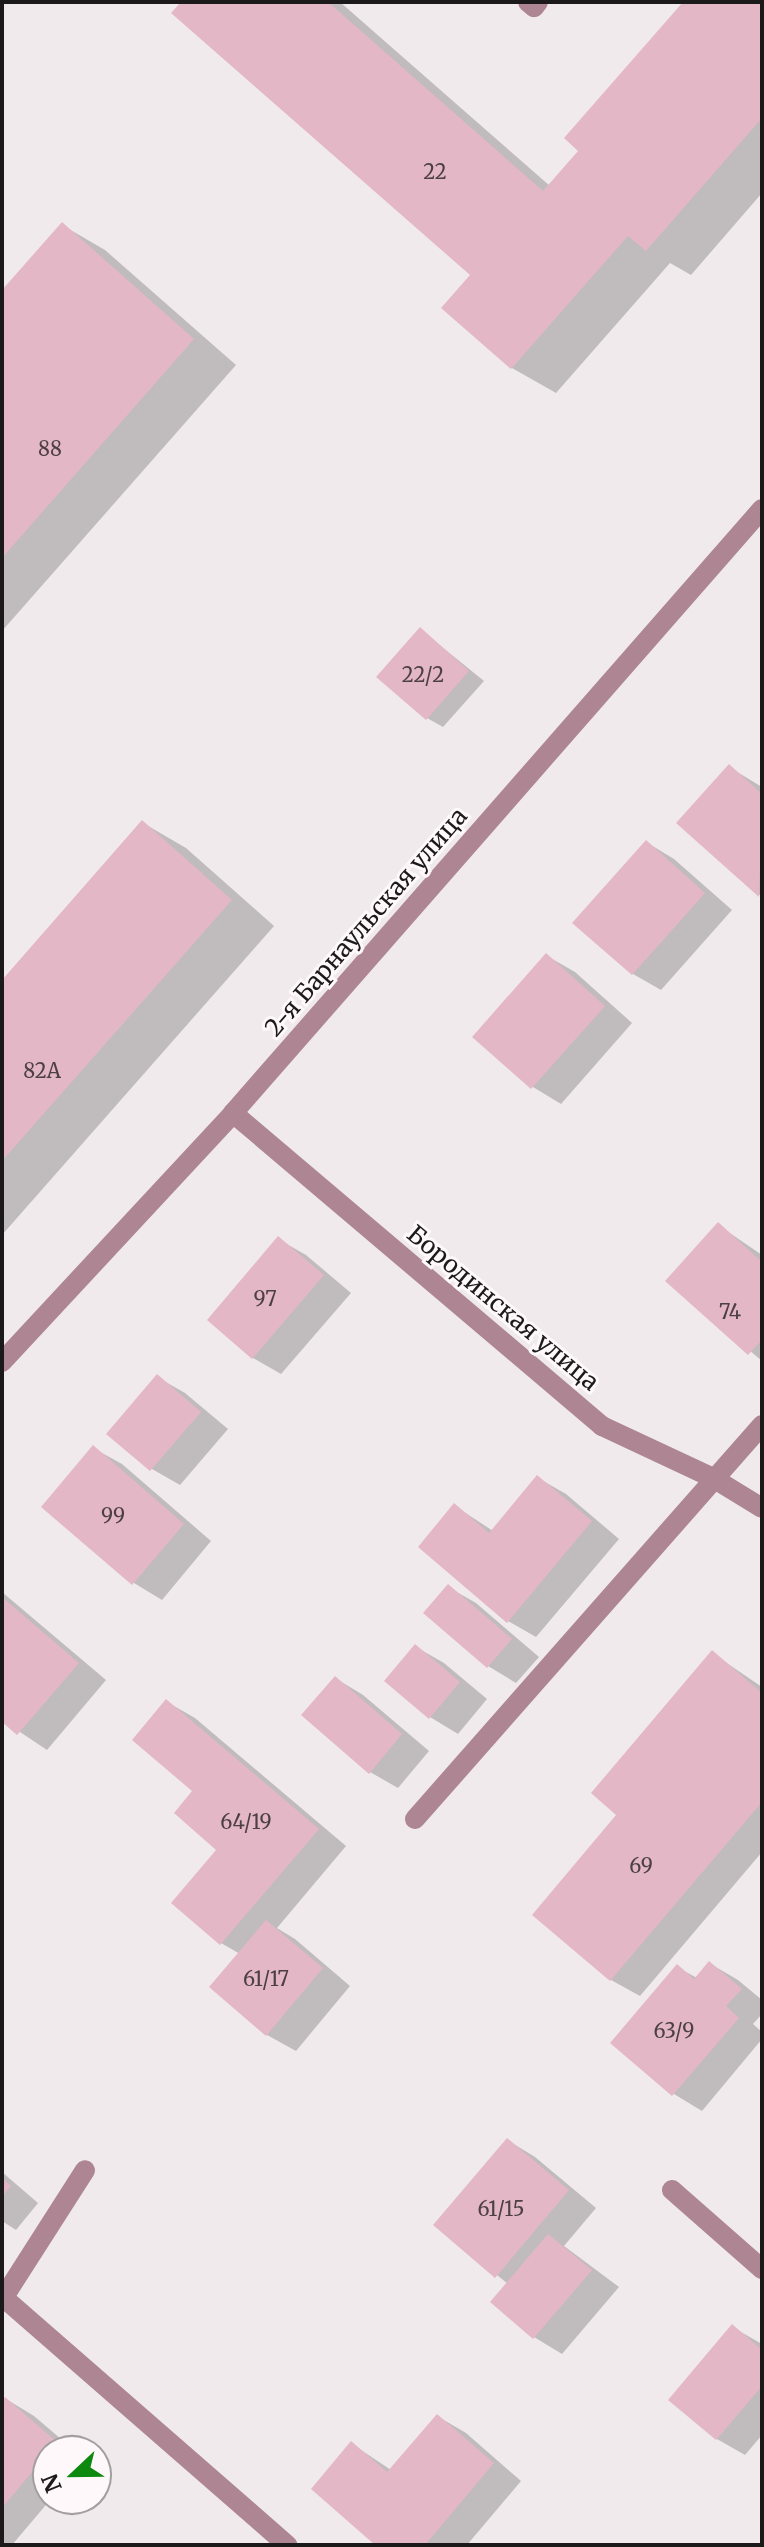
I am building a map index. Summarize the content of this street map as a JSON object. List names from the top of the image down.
{
  "streets": {
    "street": ["2-я Барнаульская улица", "Бородинская улица"]
  },
  "crossings": [
    ["2-я Барнаульская улица", "Бородинская улица"]
  ],
  "house_numbers": [
    "22",
    "88",
    "22/2",
    "82А",
    "97",
    "74",
    "99",
    "64/19",
    "69",
    "61/17",
    "63/9",
    "61/15"
  ],
  "north": "left"
}
